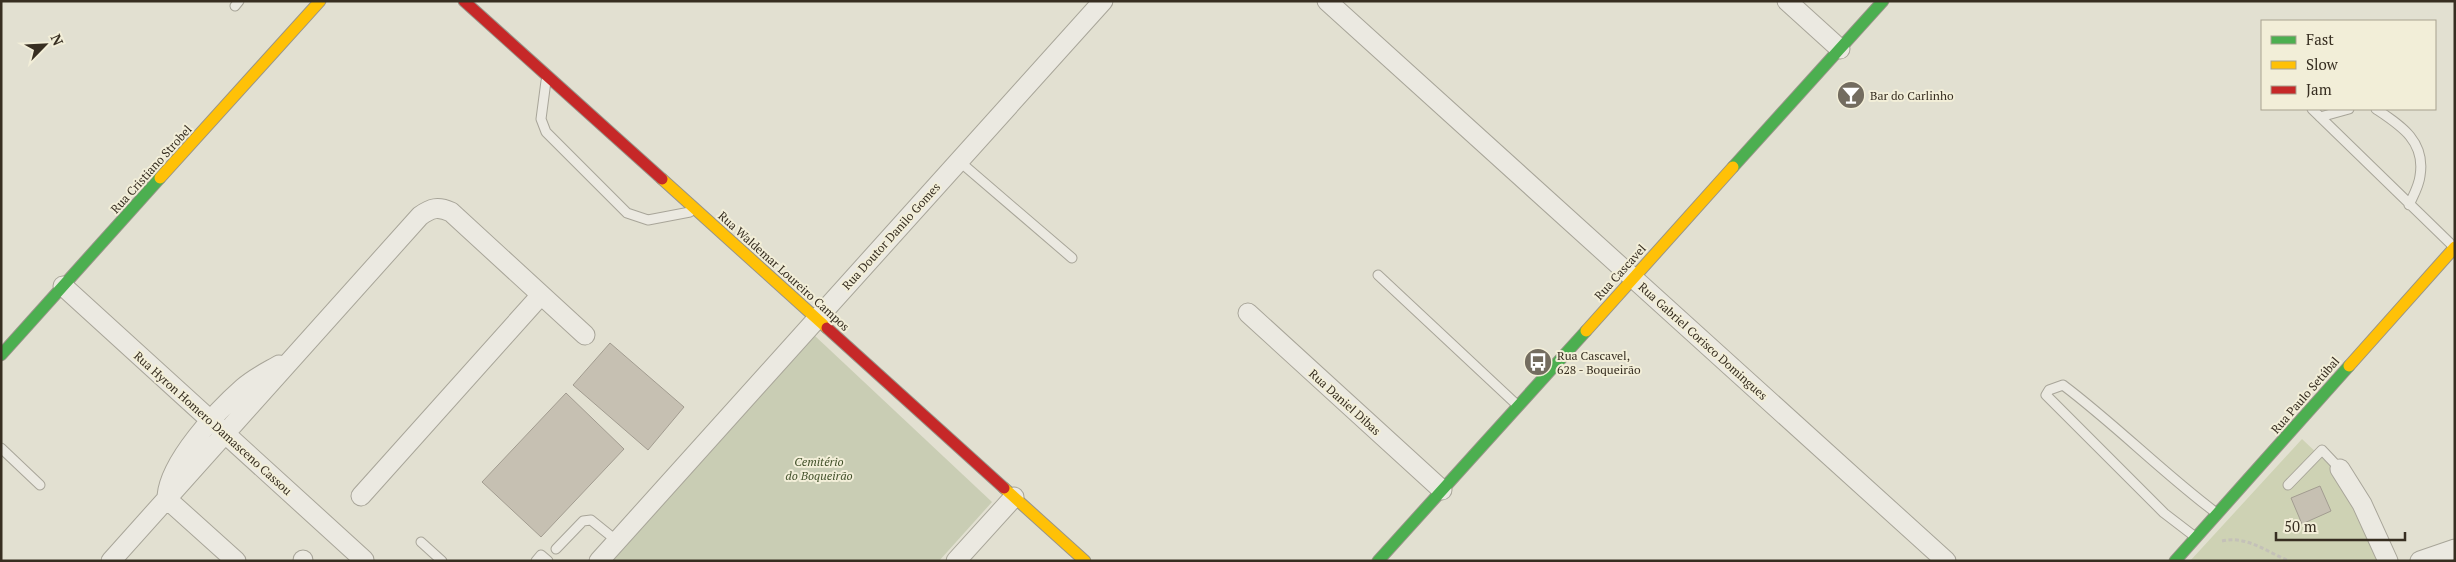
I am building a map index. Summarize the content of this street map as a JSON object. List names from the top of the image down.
{
  "streets": {
    "main road": [
      "Rua Cristiano Strobel",
      "Rua Waldemar Loureiro Campos",
      "Rua Cascavel",
      "Rua Paulo Setúbal"
    ],
    "street": [
      "Rua Doutor Danilo Gomes",
      "Rua Gabriel Corisco Domingues",
      "Rua Daniel Dibas",
      "Rua Hyron Homero Damasceno Cassou"
    ]
  },
  "crossings": [
    ["Rua Cristiano Strobel", "Rua Hyron Homero Damasceno Cassou"],
    ["Rua Doutor Danilo Gomes", "Rua Waldemar Loureiro Campos"],
    ["Rua Cascavel", "Rua Gabriel Corisco Domingues"],
    ["Rua Cascavel", "Rua Daniel Dibas"]
  ],
  "parks": ["Cemitério do Boqueirão"],
  "places": {
    "bar": ["Bar do Carlinho"],
    "bus stop": ["Rua Cascavel, 628 - Boqueirão"]
  },
  "legend": ["Fast", "Slow", "Jam"],
  "scale_bar": "50 m",
  "north": "top right"
}
